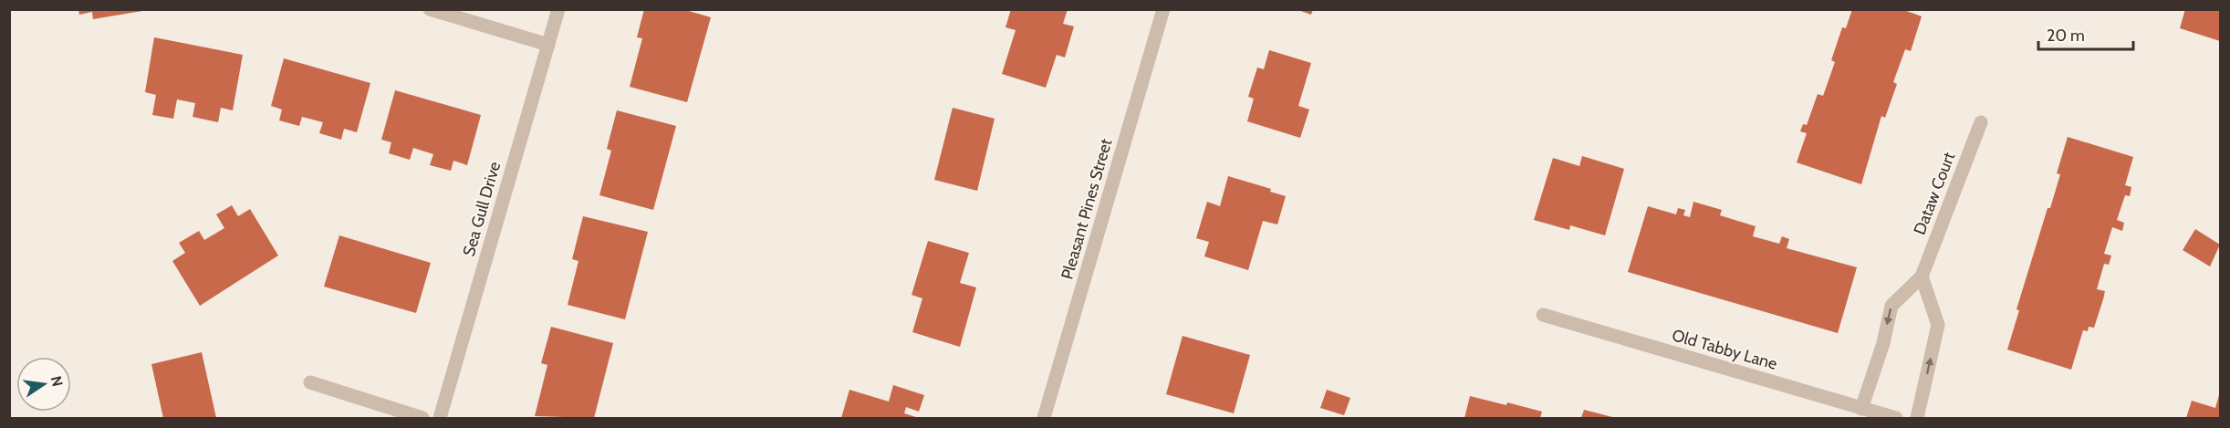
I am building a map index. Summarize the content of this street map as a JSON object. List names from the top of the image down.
{
  "streets": {
    "street": [
      "Dataw Court",
      "Sea Gull Drive",
      "Pleasant Pines Street",
      "Old Tabby Lane"
    ]
  },
  "crossings": [
    ["Dataw Court", "Old Tabby Lane"]
  ],
  "one_way": ["Dataw Court"],
  "scale_bar": "20 m",
  "north": "right"
}
